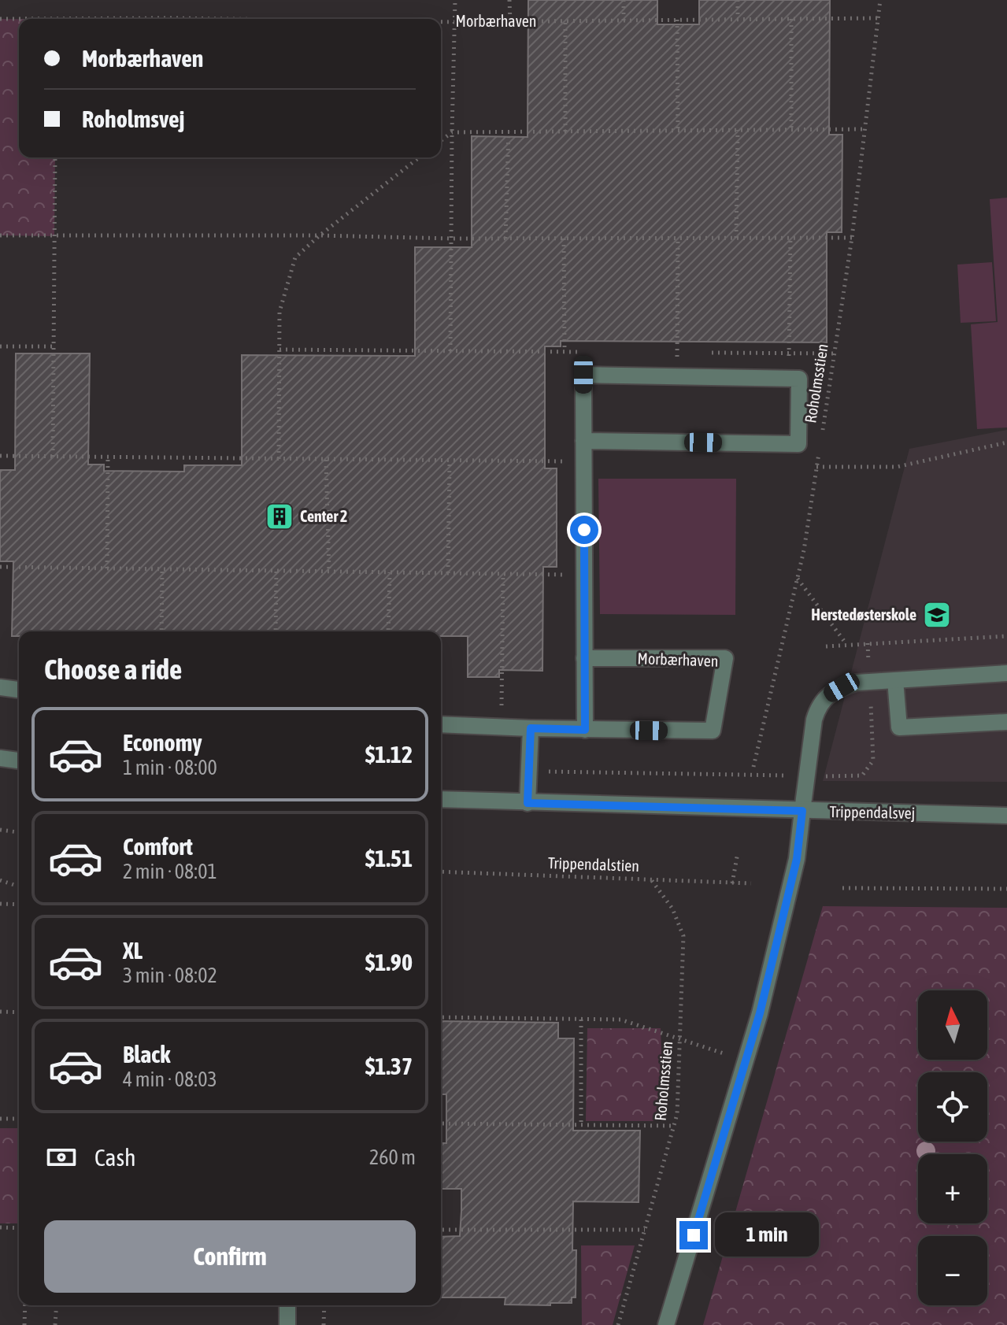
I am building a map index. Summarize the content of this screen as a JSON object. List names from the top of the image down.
{
  "streets": {
    "street": ["Morbærhaven", "Trippendalsvej"],
    "path": ["Roholmsstien", "Trippendalstien"]
  },
  "crossings": [
    ["Morbærhaven", "Roholmsstien"],
    ["Roholmsstien", "Trippendalstien"]
  ],
  "places": {
    "building": ["Center 2"],
    "school or university": ["Herstedøsterskole"]
  },
  "north": "top",
  "page": {
    "banner": ["Morbærhaven", "Roholmsvej"],
    "heading": "Choose a ride",
    "list": [
      {
        "name": "Economy",
        "note": "1 min · 08:00",
        "value": "$1.12"
      },
      {
        "name": "Comfort",
        "note": "2 min · 08:01",
        "value": "$1.51"
      },
      {
        "name": "XL",
        "note": "3 min · 08:02",
        "value": "$1.90"
      },
      {
        "name": "Black",
        "note": "4 min · 08:03",
        "value": "$1.37"
      }
    ],
    "map_buttons": ["+", "−"],
    "pay": ["Cash", "260 m"],
    "buttons": "Confirm",
    "bubble": "1 min"
  }
}
